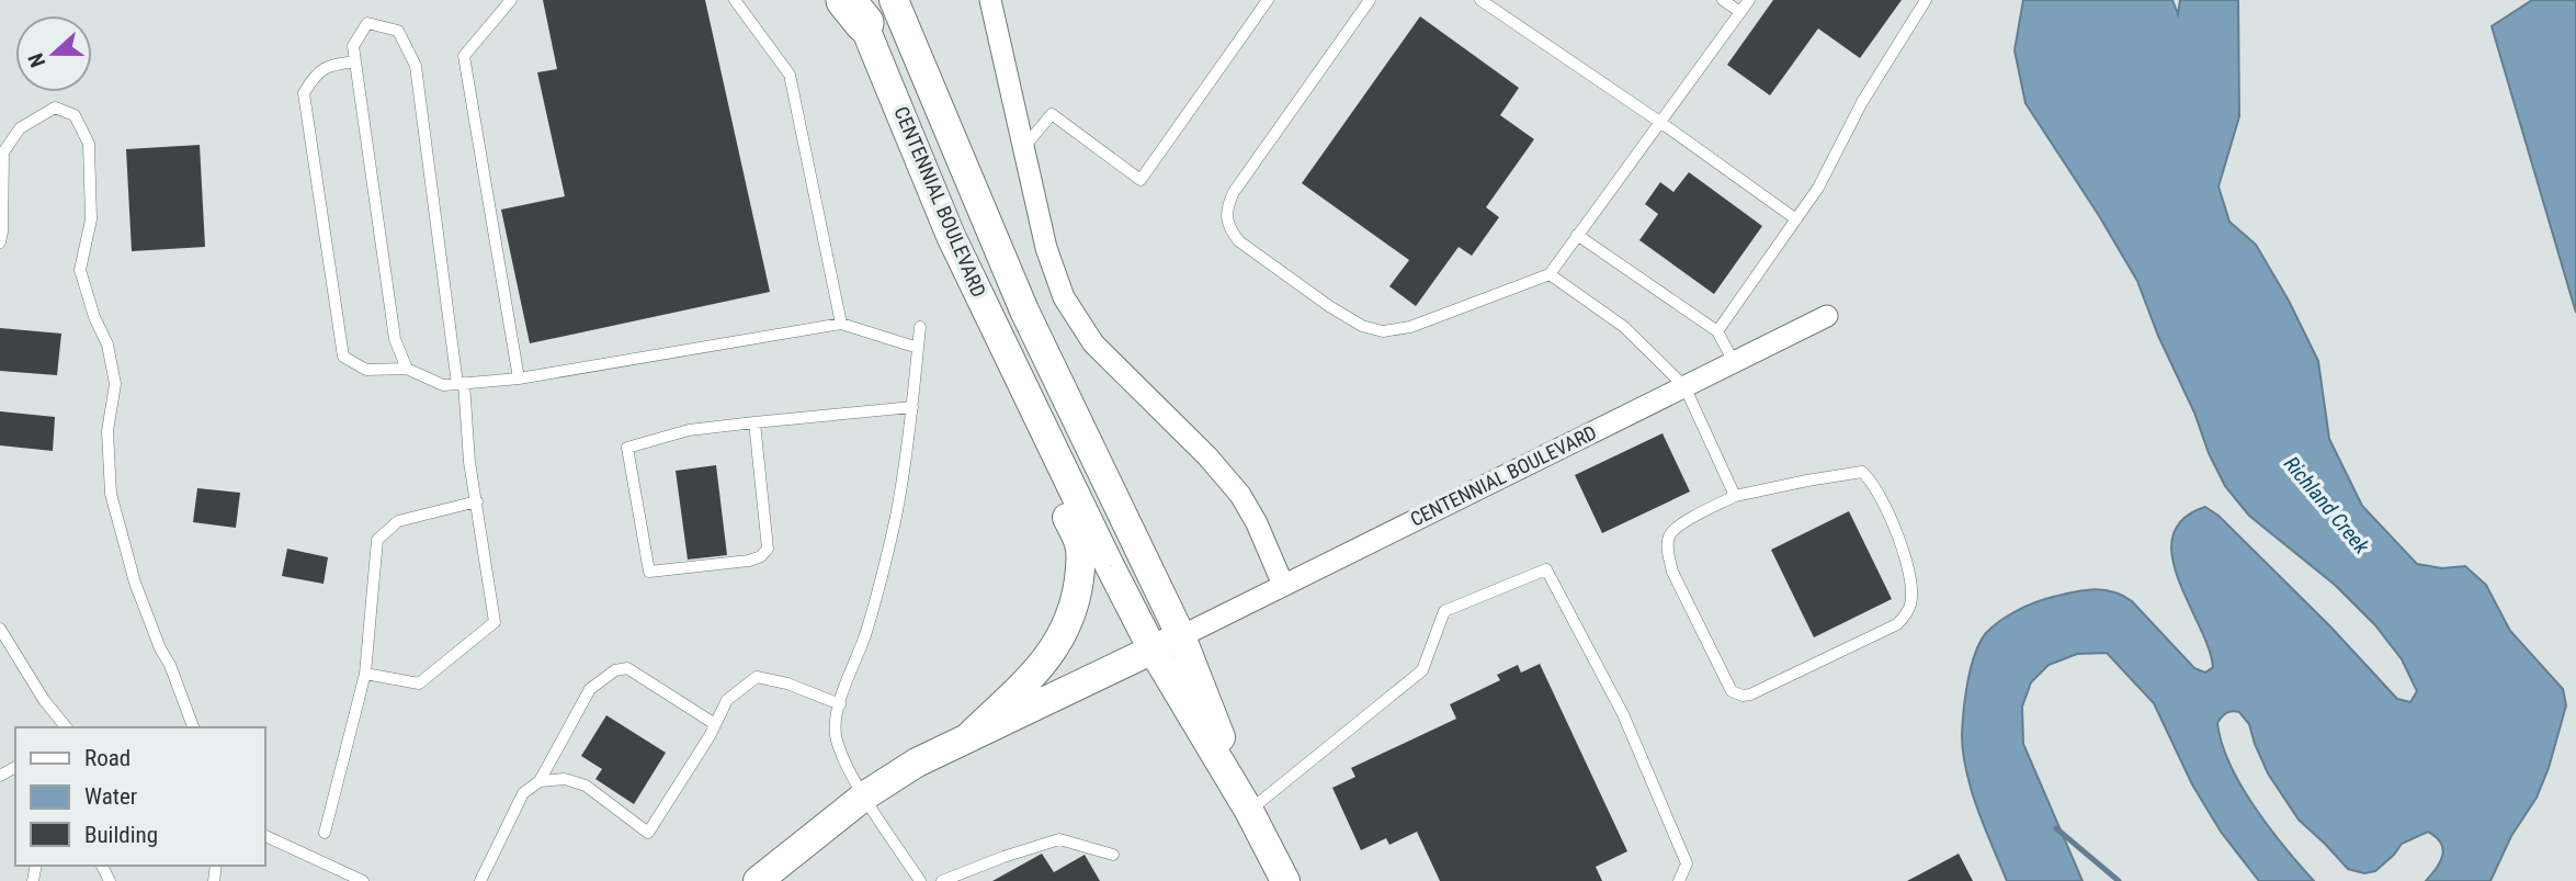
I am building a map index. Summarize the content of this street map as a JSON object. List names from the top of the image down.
{
  "streets": {
    "main road": ["CENTENNIAL BOULEVARD"]
  },
  "water": ["Richland Creek"],
  "legend": ["Road", "Water", "Building"],
  "north": "left"
}
